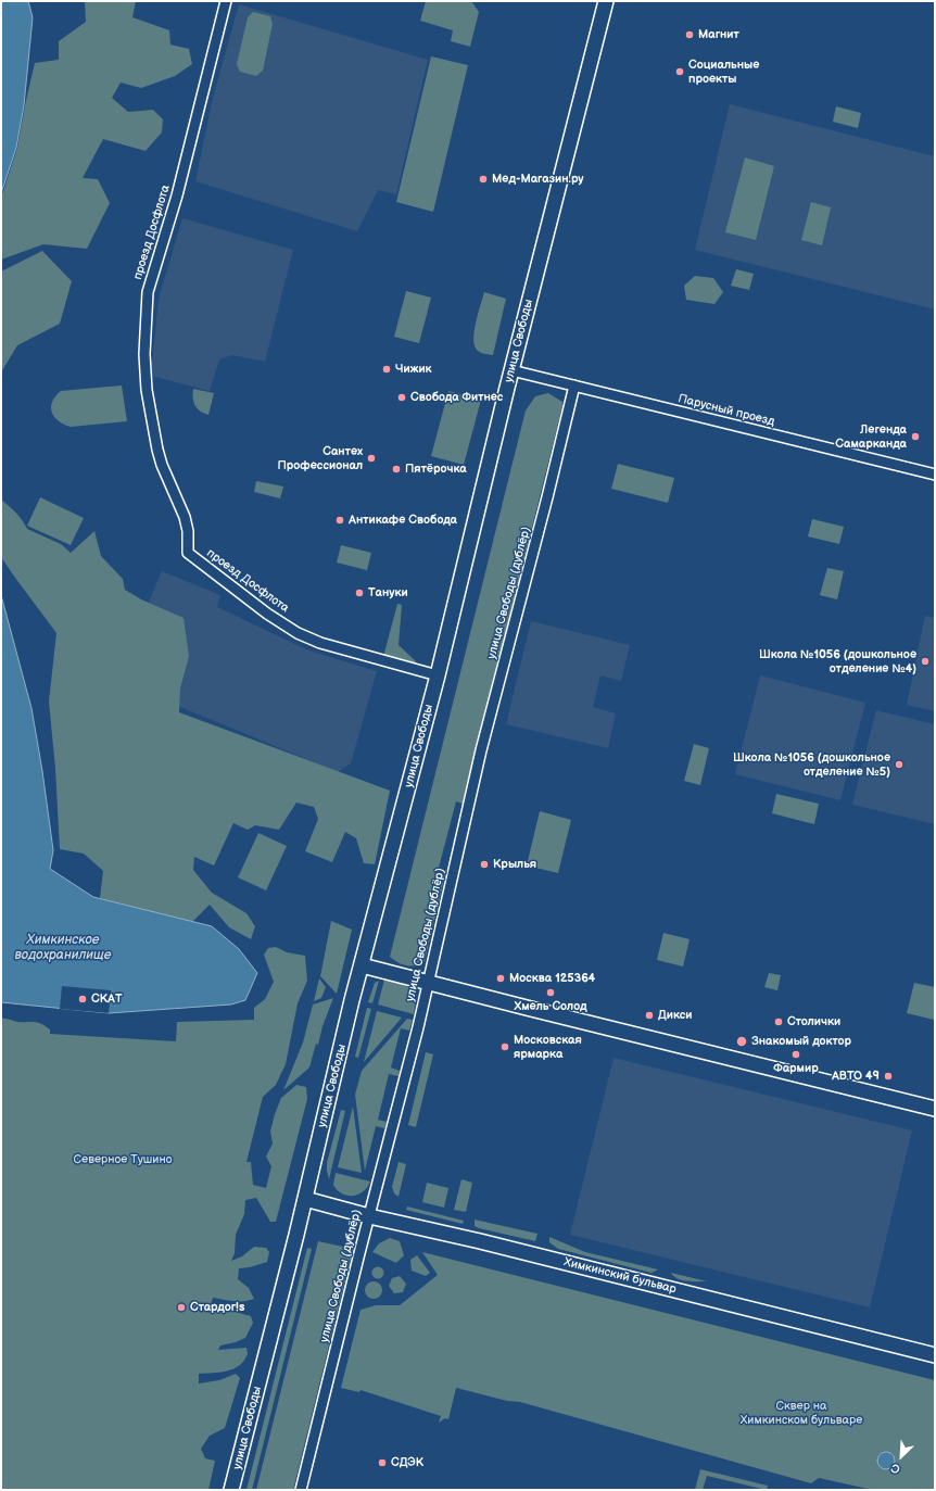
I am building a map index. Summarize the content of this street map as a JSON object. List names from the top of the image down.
{
  "streets": {
    "main road": ["улица Свободы", "Химкинский бульвар"],
    "street": ["проезд Досфлота", "Парусный проезд", "улица Свободы (дублёр)"]
  },
  "crossings": [
    ["проезд Досфлота", "улица Свободы"],
    ["улица Свободы", "Парусный проезд"],
    ["улица Свободы", "Химкинский бульвар"],
    ["Парусный проезд", "улица Свободы (дублёр)"],
    ["улица Свободы (дублёр)", "Химкинский бульвар"]
  ],
  "water": ["Химкинское водохранилище"],
  "parks": ["Северное Тушино", "Сквер на Химкинском бульваре"],
  "places": [
    "Магнит",
    "Социальные проекты",
    "Мед-Магазин.ру",
    "Чижик",
    "Свобода Фитнес",
    "Легенда Самарканда",
    "Сантех Профессионал",
    "Пятёрочка",
    "Антикафе Свобода",
    "Тануки",
    "Школа №1056 (дошкольное отделение №4)",
    "Школа №1056 (дошкольное отделение №5)",
    "Крылья",
    "Москва 125364",
    "Хмель Солод",
    "СКАТ",
    "Дикси",
    "Столички",
    "Знакомый доктор",
    "Московская ярмарка",
    "Фармир",
    "АВТО 49",
    "Стардог!s",
    "СДЭК"
  ],
  "north": "bottom left"
}
